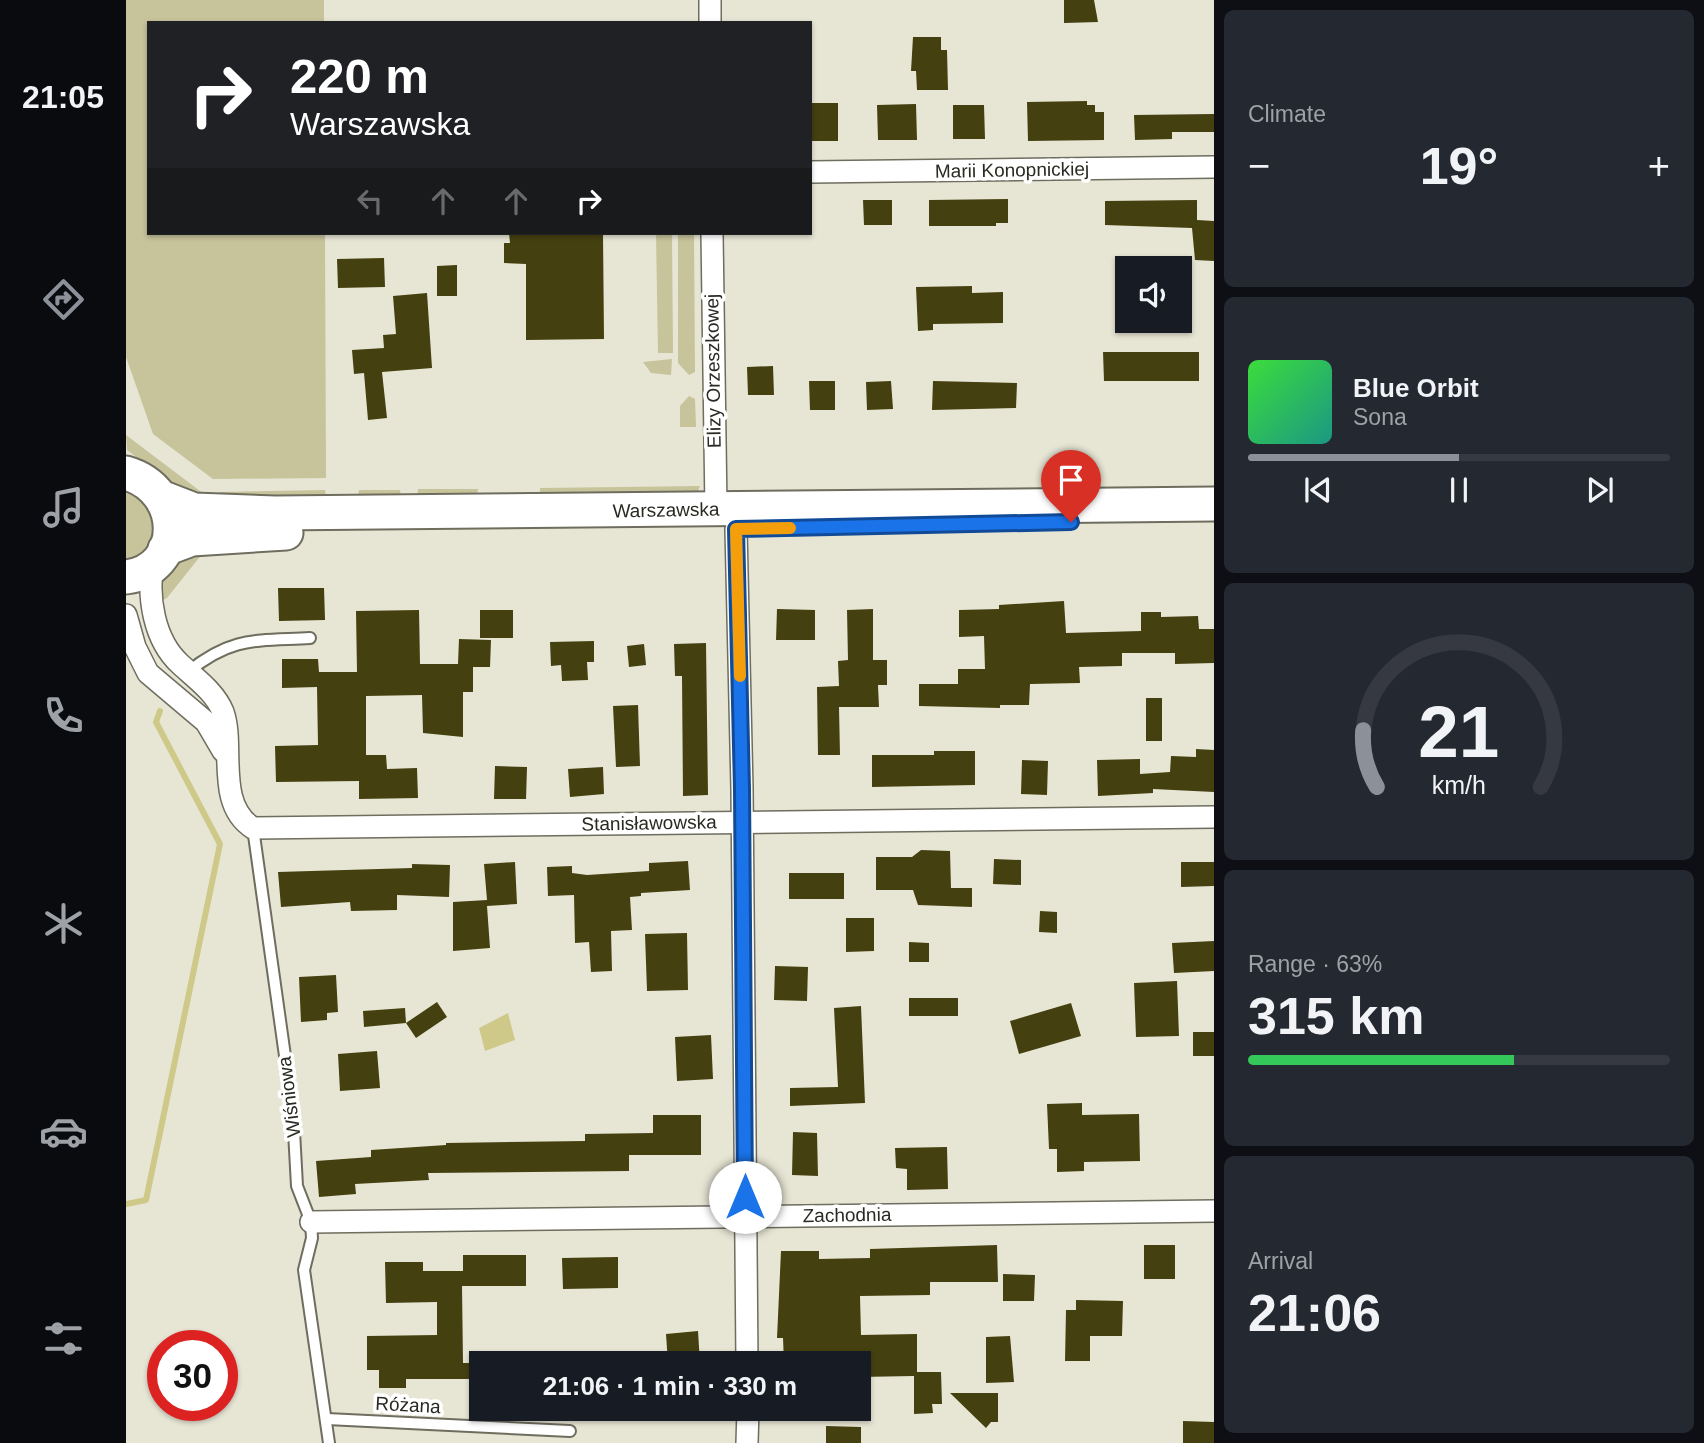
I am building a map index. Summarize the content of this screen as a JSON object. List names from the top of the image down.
{
  "streets": {
    "main road": ["Warszawska"],
    "street": [
      "Marii Konopnickiej",
      "Elizy Orzeszkowej",
      "Stanisławowska",
      "Wiśniowa",
      "Zachodnia"
    ],
    "lane": ["Różana"]
  },
  "crossings": [
    ["Elizy Orzeszkowej", "Warszawska"],
    ["Elizy Orzeszkowej", "Stanisławowska"],
    ["Elizy Orzeszkowej", "Zachodnia"],
    ["Warszawska", "Wiśniowa"],
    ["Stanisławowska", "Wiśniowa"],
    ["Wiśniowa", "Zachodnia"],
    ["Wiśniowa", "Różana"]
  ],
  "page": {
    "tabs": "21:05",
    "tile": [
      "Climate",
      ["Range · 63%", "315 km"],
      ["Arrival", "21:06"]
    ],
    "turn": ["220 m", "Warszawska"],
    "heat": ["−", "19°", "+"],
    "song": ["Blue Orbit", "Sona"],
    "limit": "30",
    "trip": "21:06 · 1 min · 330 m",
    "gauge": ["21", "km/h"]
  }
}
